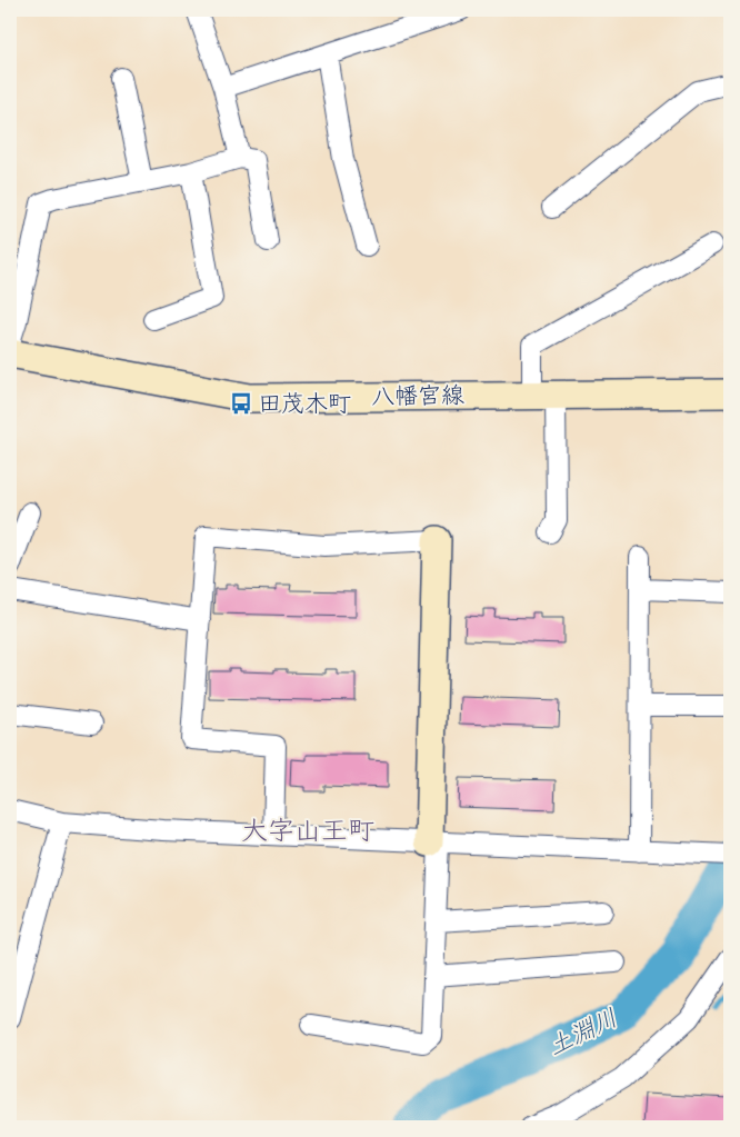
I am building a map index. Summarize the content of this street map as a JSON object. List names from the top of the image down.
{
  "streets": {
    "main road": ["八幡宮線"]
  },
  "districts": ["大字山王町"],
  "water": ["土淵川"],
  "places": {
    "bus stop": ["田茂木町"]
  }
}
